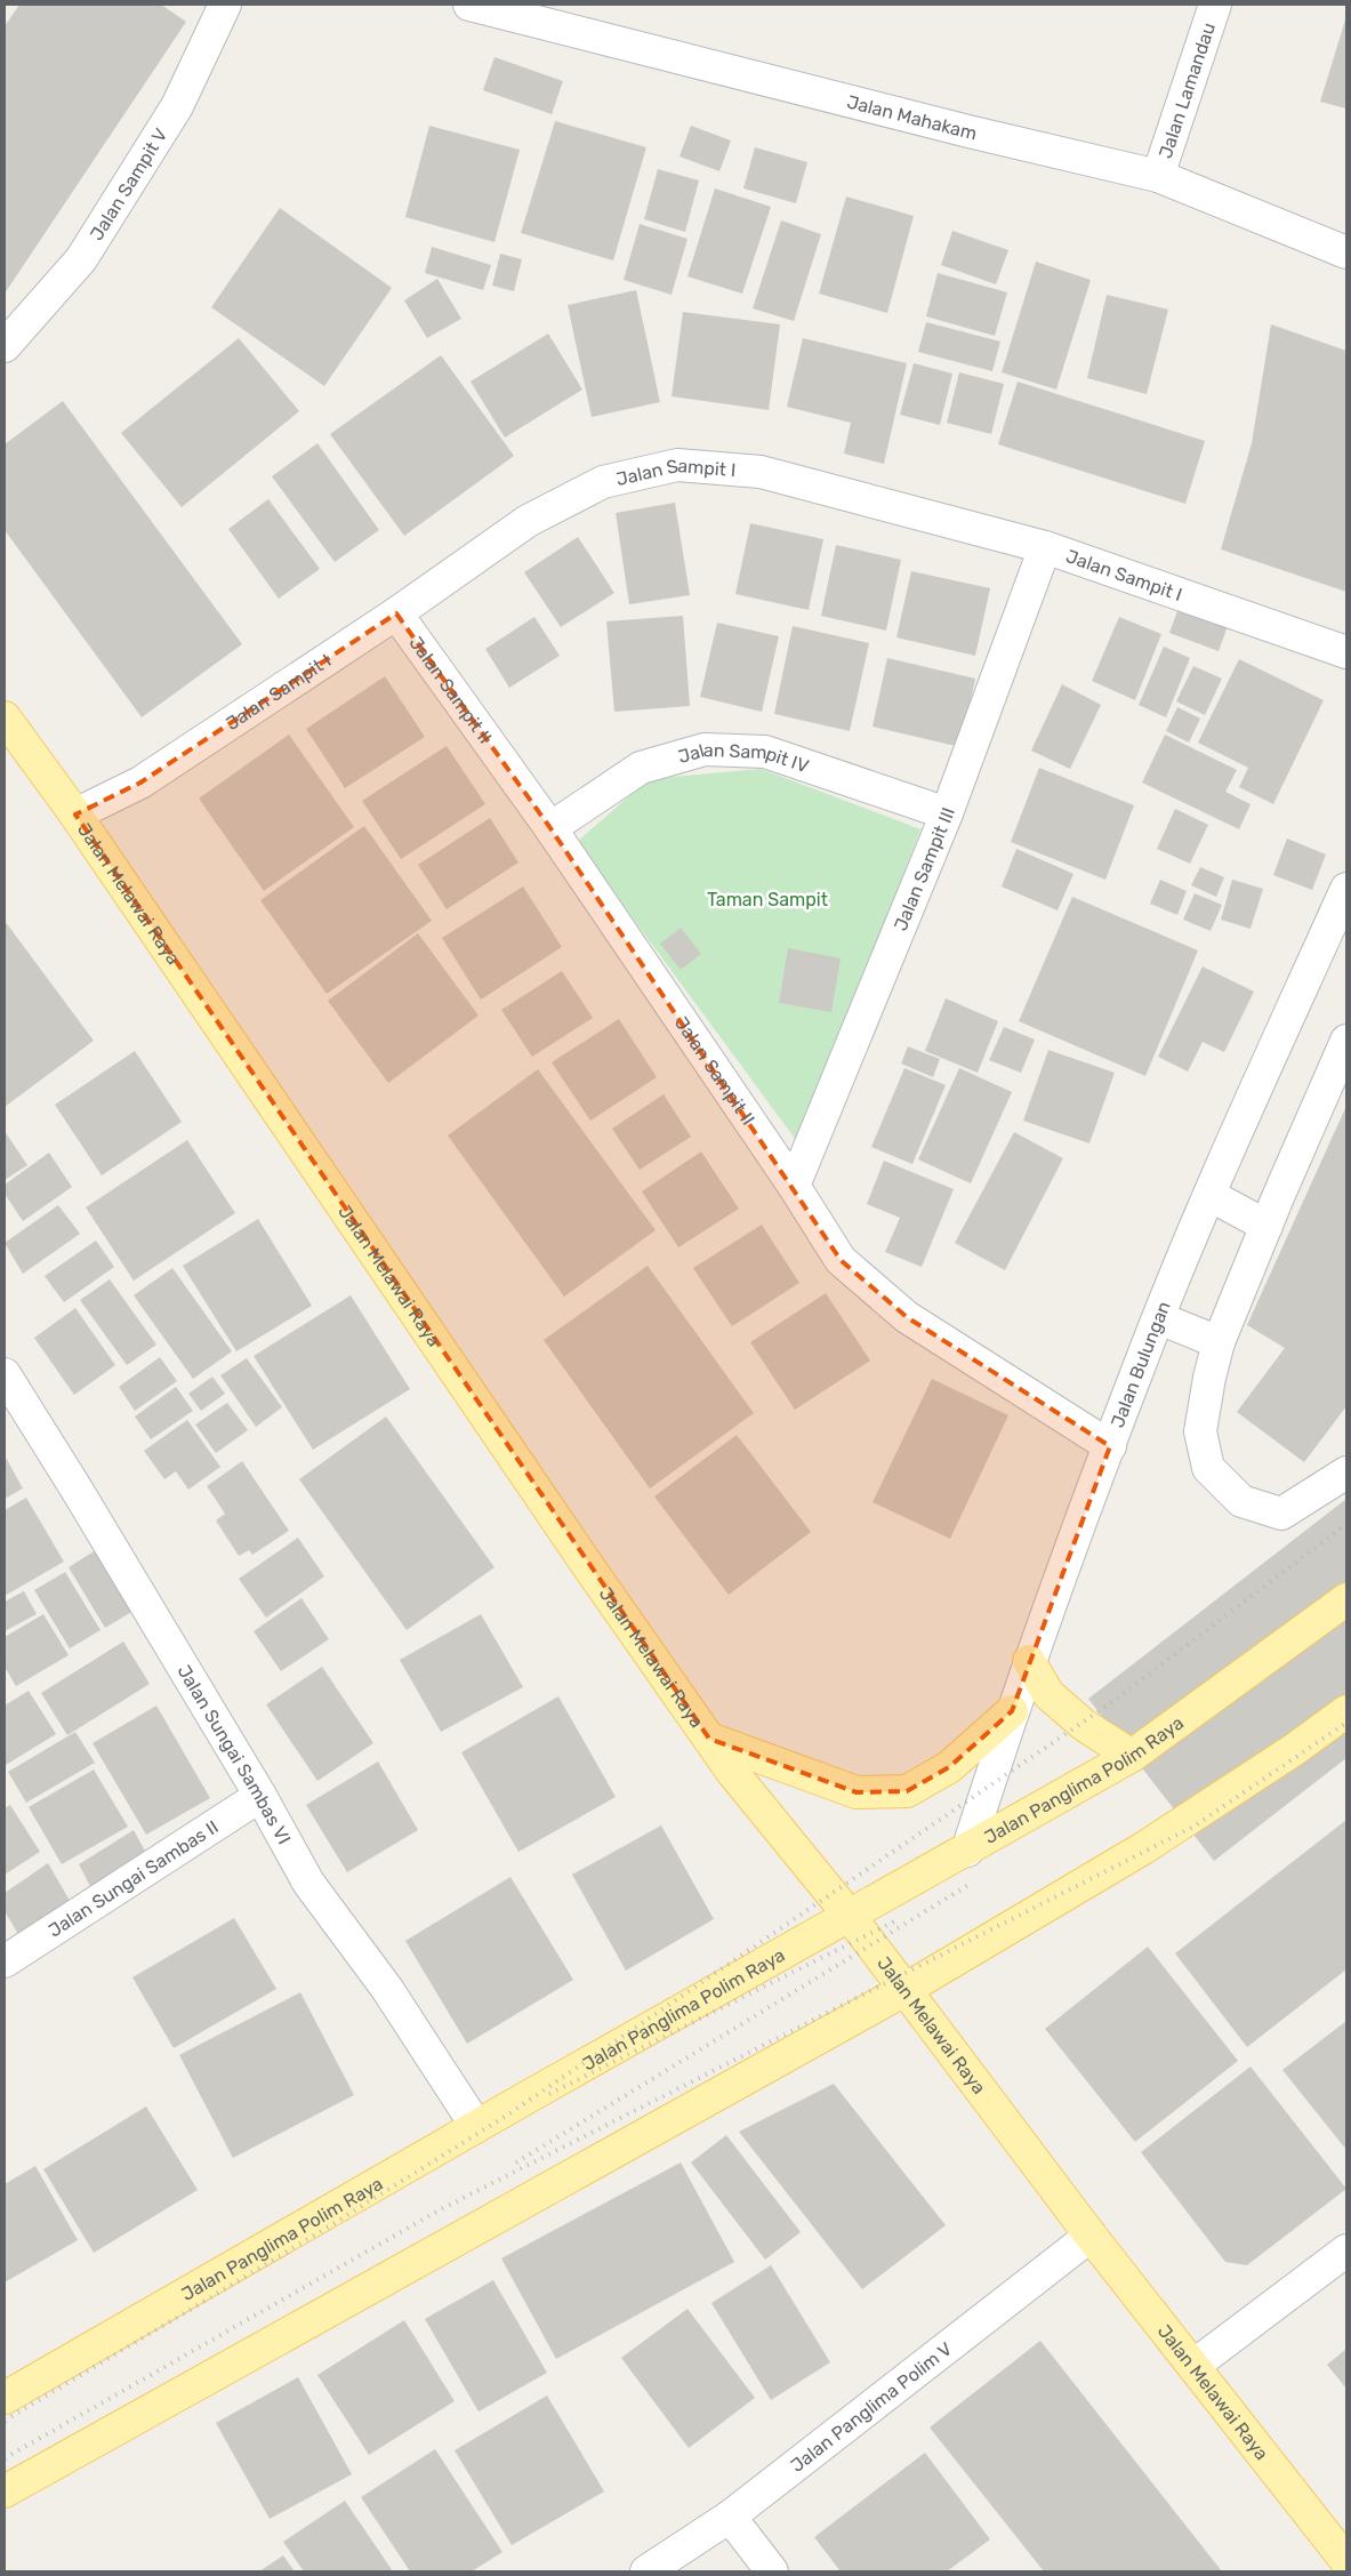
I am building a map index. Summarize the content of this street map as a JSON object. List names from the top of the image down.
{
  "streets": {
    "main road": ["Jalan Melawai Raya", "Jalan Panglima Polim Raya"],
    "street": [
      "Jalan Lamandau",
      "Jalan Mahakam",
      "Jalan Sampit V",
      "Jalan Sampit I",
      "Jalan Sampit II",
      "Jalan Sampit IV",
      "Jalan Sampit III",
      "Jalan Bulungan",
      "Jalan Sungai Sambas VI",
      "Jalan Sungai Sambas II",
      "Jalan Panglima Polim V"
    ]
  },
  "crossings": [
    ["Jalan Lamandau", "Jalan Mahakam"],
    ["Jalan Sampit I", "Jalan Sampit II"],
    ["Jalan Sampit I", "Jalan Sampit III"],
    ["Jalan Sampit I", "Jalan Melawai Raya"],
    ["Jalan Sampit II", "Jalan Sampit IV"],
    ["Jalan Sampit II", "Jalan Sampit III"],
    ["Jalan Sampit II", "Jalan Bulungan"],
    ["Jalan Sampit IV", "Jalan Sampit III"],
    ["Jalan Melawai Raya", "Jalan Panglima Polim Raya"],
    ["Jalan Melawai Raya", "Jalan Panglima Polim V"],
    ["Jalan Bulungan", "Jalan Panglima Polim Raya"],
    ["Jalan Sungai Sambas VI", "Jalan Panglima Polim Raya"],
    ["Jalan Sungai Sambas VI", "Jalan Sungai Sambas II"]
  ],
  "parks": ["Taman Sampit"]
}
